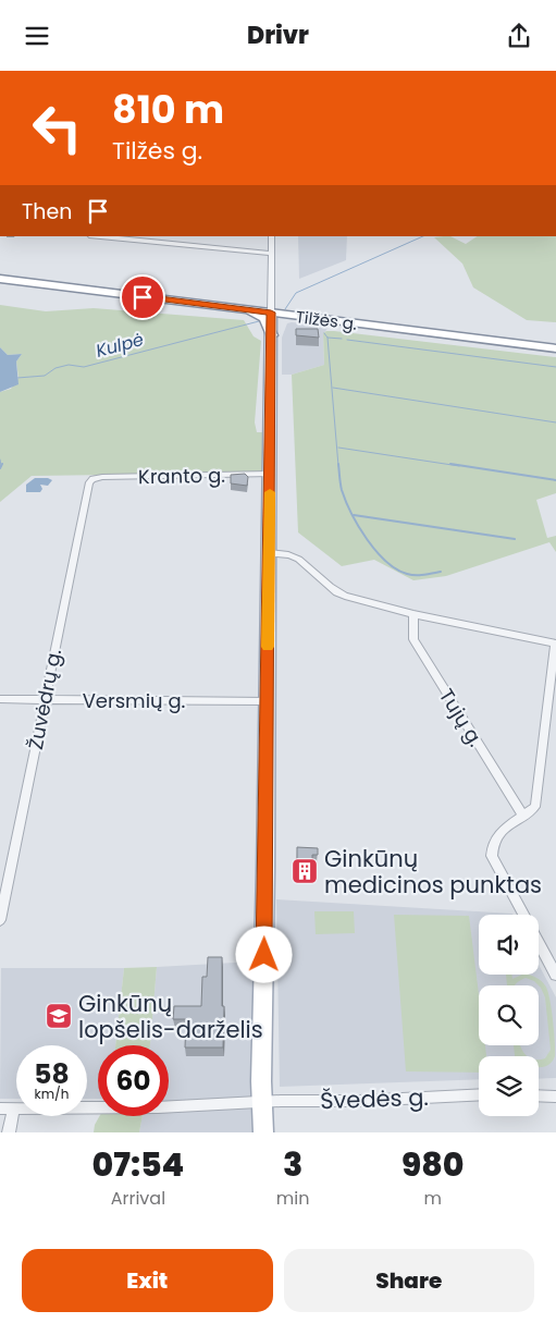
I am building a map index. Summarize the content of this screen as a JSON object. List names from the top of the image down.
{
  "streets": {
    "main road": ["Tilžės g."],
    "street": [
      "Kranto g.",
      "Žuvėdrų g.",
      "Versmių g.",
      "Tujų g.",
      "Švedės g."
    ]
  },
  "crossings": [
    ["Kranto g.", "Žuvėdrų g."],
    ["Žuvėdrų g.", "Versmių g."]
  ],
  "water": ["Kulpė"],
  "places": {
    "building": ["Ginkūnų medicinos punktas"],
    "school or university": ["Ginkūnų lopšelis-darželis"]
  },
  "page": {
    "header": "Drivr",
    "turn": ["810 m", "Tilžės g."],
    "then": "Then",
    "speed": "58 km/h",
    "limit": "60",
    "eta": [
      "07:54",
      "Arrival",
      "3",
      "min",
      "980",
      "m"
    ],
    "buttons": ["Exit", "Share"]
  }
}
